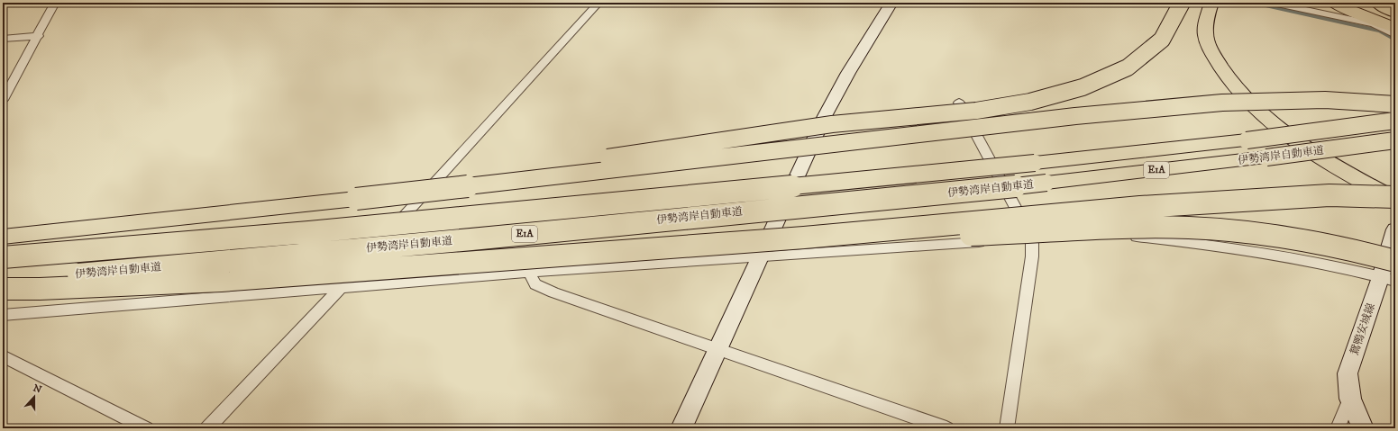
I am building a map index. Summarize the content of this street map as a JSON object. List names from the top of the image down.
{
  "streets": {
    "highway": ["伊勢湾岸自動車道", "E1A"],
    "street": ["鴛鴨安城線"]
  },
  "north": "top"
}
